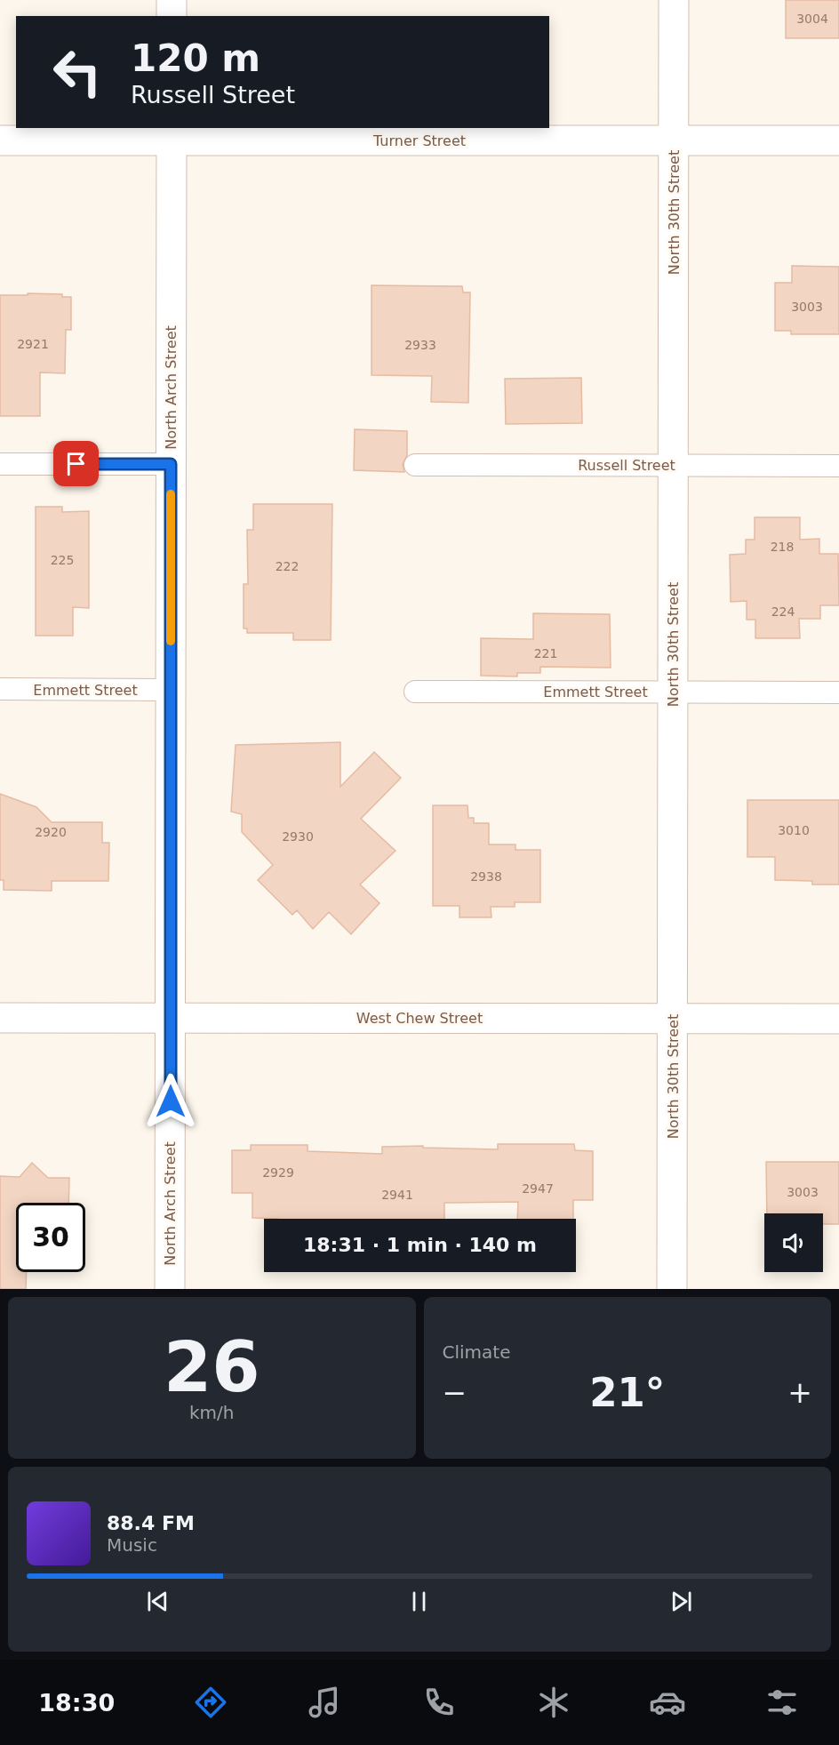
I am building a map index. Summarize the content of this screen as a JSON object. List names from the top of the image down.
{
  "streets": {
    "street": [
      "Turner Street",
      "North 30th Street",
      "North Arch Street",
      "West Chew Street"
    ],
    "lane": ["Russell Street", "Emmett Street"]
  },
  "crossings": [
    ["Turner Street", "North 30th Street"],
    ["Turner Street", "North Arch Street"],
    ["North 30th Street", "Russell Street"],
    ["North 30th Street", "Emmett Street"],
    ["North 30th Street", "West Chew Street"],
    ["North Arch Street", "Emmett Street"],
    ["North Arch Street", "West Chew Street"]
  ],
  "house_numbers": [
    "3004",
    "3003",
    "2921",
    "2933",
    "218",
    "225",
    "222",
    "224",
    "221",
    "3010",
    "2920",
    "2930",
    "2938",
    "2929",
    "2947",
    "3003",
    "2941"
  ],
  "page": {
    "turn": ["120 m", "Russell Street"],
    "limit": "30",
    "trip": "18:31 · 1 min · 140 m",
    "tile": [
      ["26", "km/h"],
      "Climate"
    ],
    "heat": ["−", "21°", "+"],
    "song": ["88.4 FM", "Music"],
    "tabs": "18:30"
  }
}
